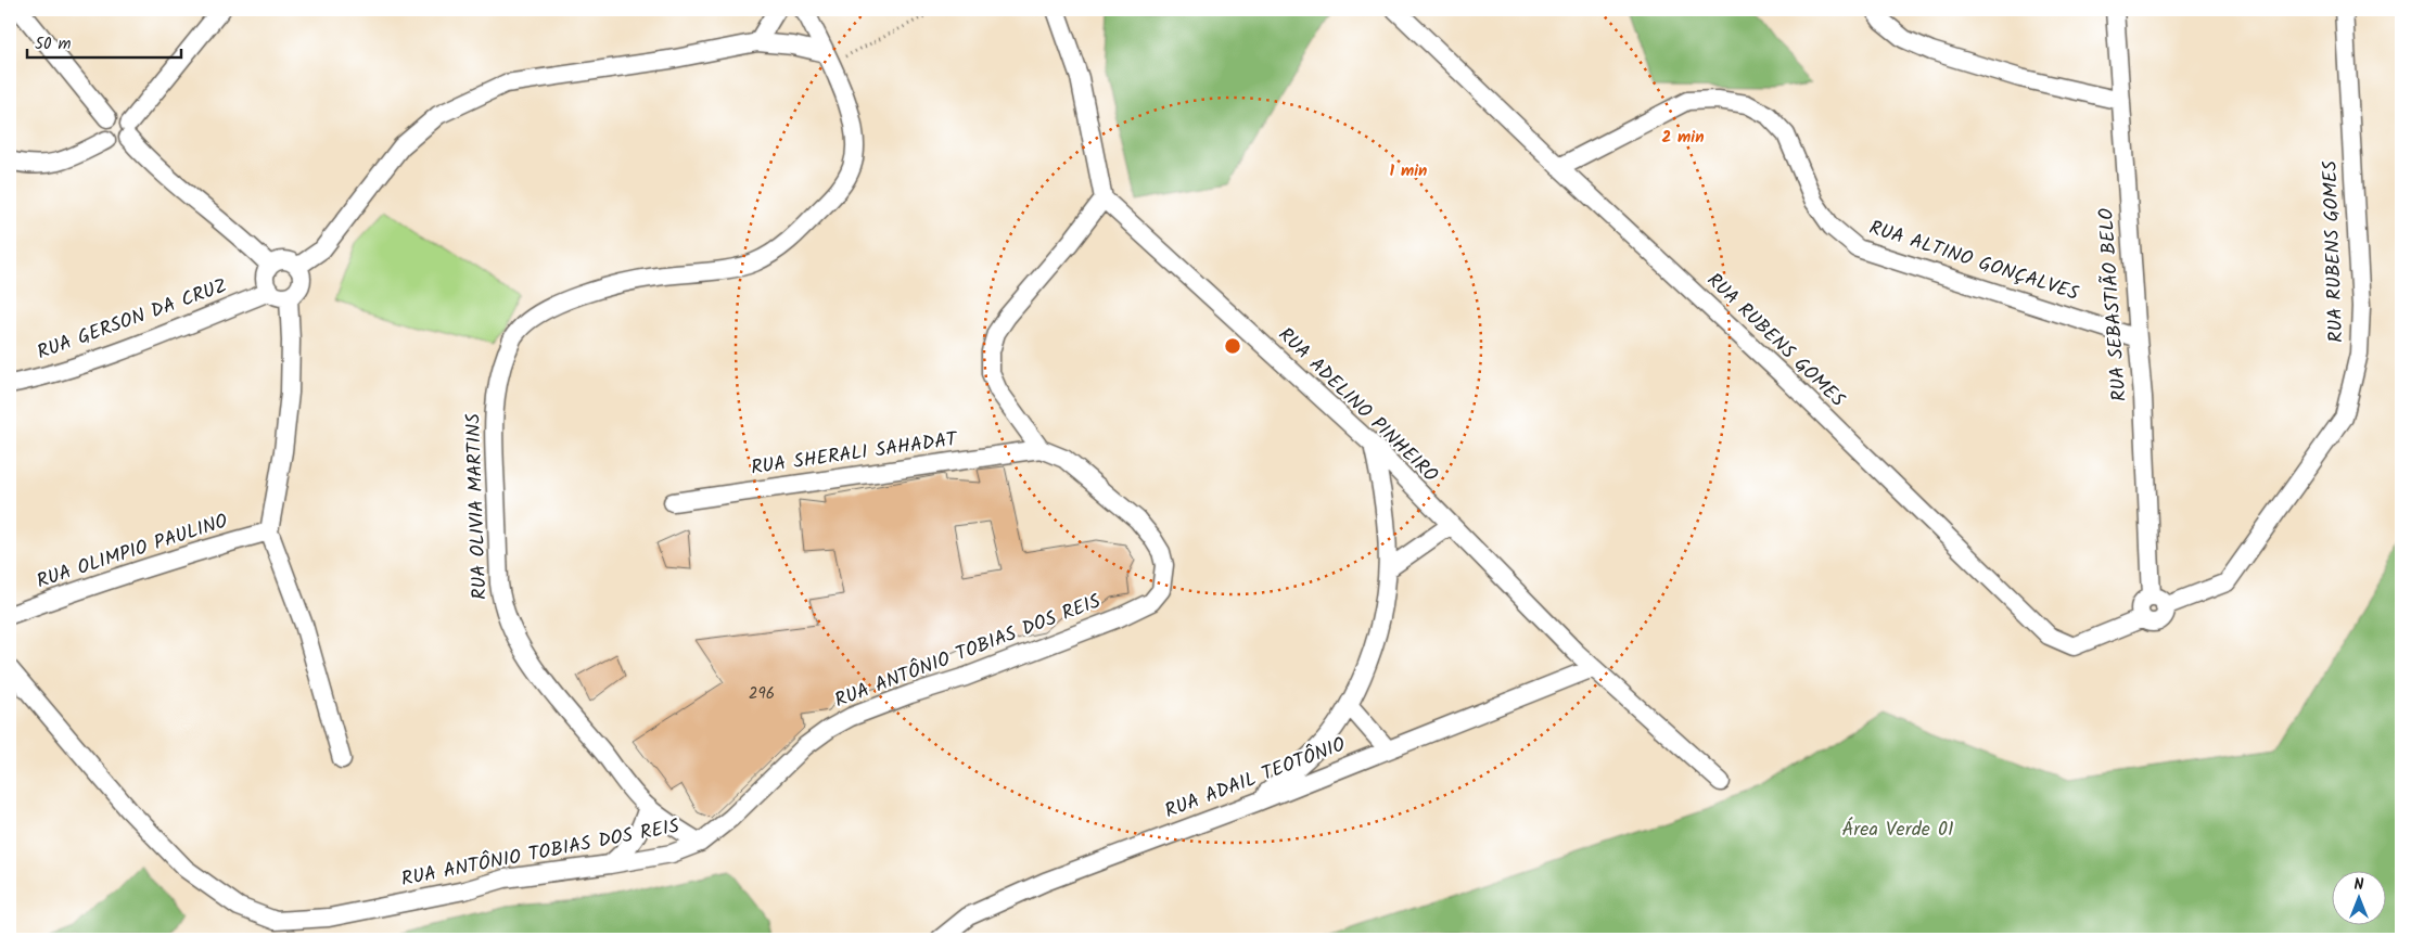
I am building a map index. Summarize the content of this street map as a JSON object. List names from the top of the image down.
{
  "streets": {
    "street": [
      "RUA RUBENS GOMES",
      "RUA ALTINO GONÇALVES",
      "RUA SEBASTIÃO BELO",
      "RUA GERSON DA CRUZ",
      "RUA ADELINO PINHEIRO",
      "RUA SHERALI SAHADAT",
      "RUA OLIVIA MARTINS",
      "RUA OLIMPIO PAULINO",
      "RUA ANTÔNIO TOBIAS DOS REIS",
      "RUA ADAIL TEOTÔNIO"
    ]
  },
  "crossings": [
    ["RUA RUBENS GOMES", "RUA ALTINO GONÇALVES"],
    ["RUA RUBENS GOMES", "RUA SEBASTIÃO BELO"],
    ["RUA ALTINO GONÇALVES", "RUA SEBASTIÃO BELO"],
    ["RUA ADELINO PINHEIRO", "RUA ADAIL TEOTÔNIO"],
    ["RUA SHERALI SAHADAT", "RUA ANTÔNIO TOBIAS DOS REIS"],
    ["RUA OLIVIA MARTINS", "RUA ANTÔNIO TOBIAS DOS REIS"]
  ],
  "parks": ["Área Verde 01"],
  "house_numbers": ["296"],
  "scale_bar": "50 m",
  "north": "top",
  "rings": ["2 min", "1 min"]
}
